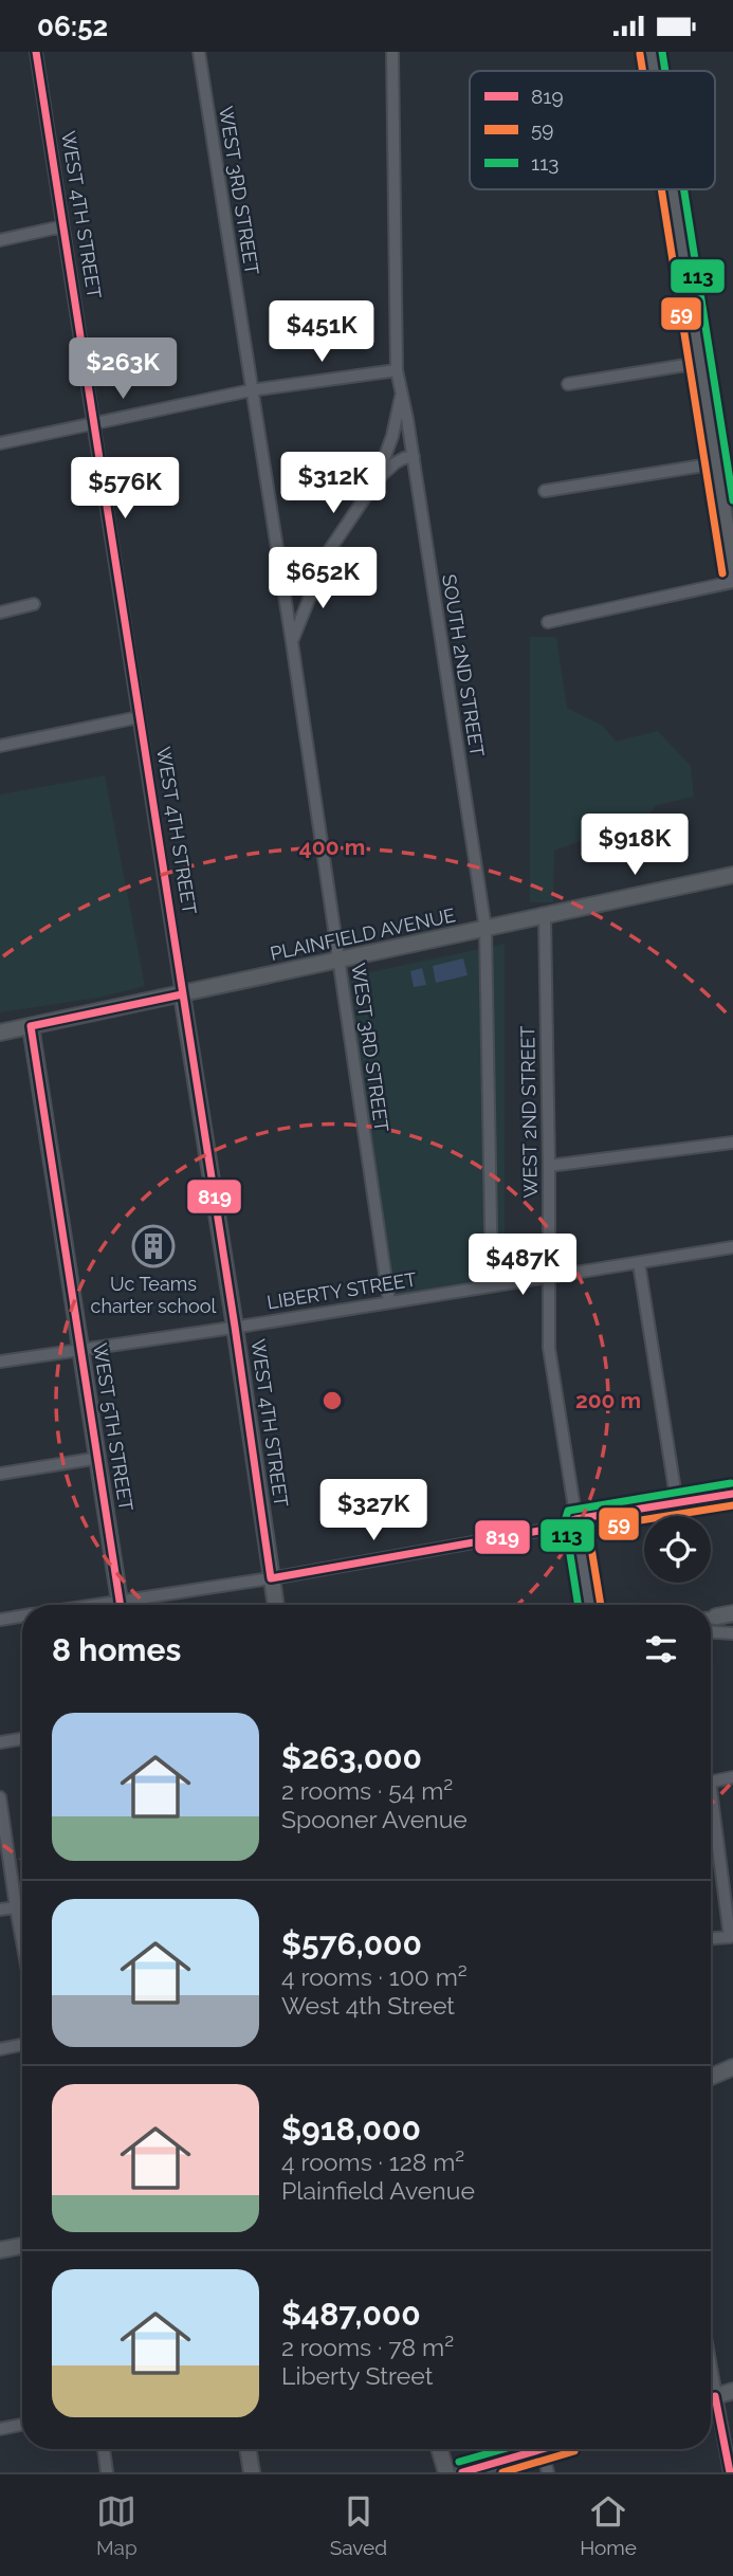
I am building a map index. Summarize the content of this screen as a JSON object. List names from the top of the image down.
{
  "streets": {
    "main road": ["WEST 4TH STREET", "PLAINFIELD AVENUE", "WEST 5TH STREET"],
    "street": [
      "WEST 3RD STREET",
      "SOUTH 2ND STREET",
      "WEST 2ND STREET",
      "LIBERTY STREET"
    ]
  },
  "crossings": [
    ["WEST 3RD STREET", "PLAINFIELD AVENUE"],
    ["WEST 3RD STREET", "LIBERTY STREET"],
    ["WEST 4TH STREET", "PLAINFIELD AVENUE"],
    ["WEST 4TH STREET", "LIBERTY STREET"],
    ["SOUTH 2ND STREET", "PLAINFIELD AVENUE"],
    ["SOUTH 2ND STREET", "LIBERTY STREET"],
    ["PLAINFIELD AVENUE", "WEST 2ND STREET"],
    ["PLAINFIELD AVENUE", "WEST 5TH STREET"],
    ["WEST 2ND STREET", "LIBERTY STREET"],
    ["LIBERTY STREET", "WEST 5TH STREET"]
  ],
  "places": {
    "building": ["Uc Teams charter school"]
  },
  "lines": ["transit line 819", "transit line 113", "transit line 59"],
  "legend": ["819", "59", "113"],
  "page": {
    "status": "06:52",
    "price": [
      "$451K",
      "$263K",
      "$312K",
      "$576K",
      "$652K",
      "$918K",
      "$487K",
      "$327K"
    ],
    "heading": "8 homes",
    "list": [
      {
        "name": "$263,000",
        "note": "2 rooms · 54 m² · Spooner Avenue"
      },
      {
        "name": "$576,000",
        "note": "4 rooms · 100 m² · West 4th Street"
      },
      {
        "name": "$918,000",
        "note": "4 rooms · 128 m² · Plainfield Avenue"
      },
      {
        "name": "$487,000",
        "note": "2 rooms · 78 m² · Liberty Street"
      }
    ],
    "tabs": ["Map", "Saved", "Home"]
  },
  "rings": ["400 m", "200 m"]
}
